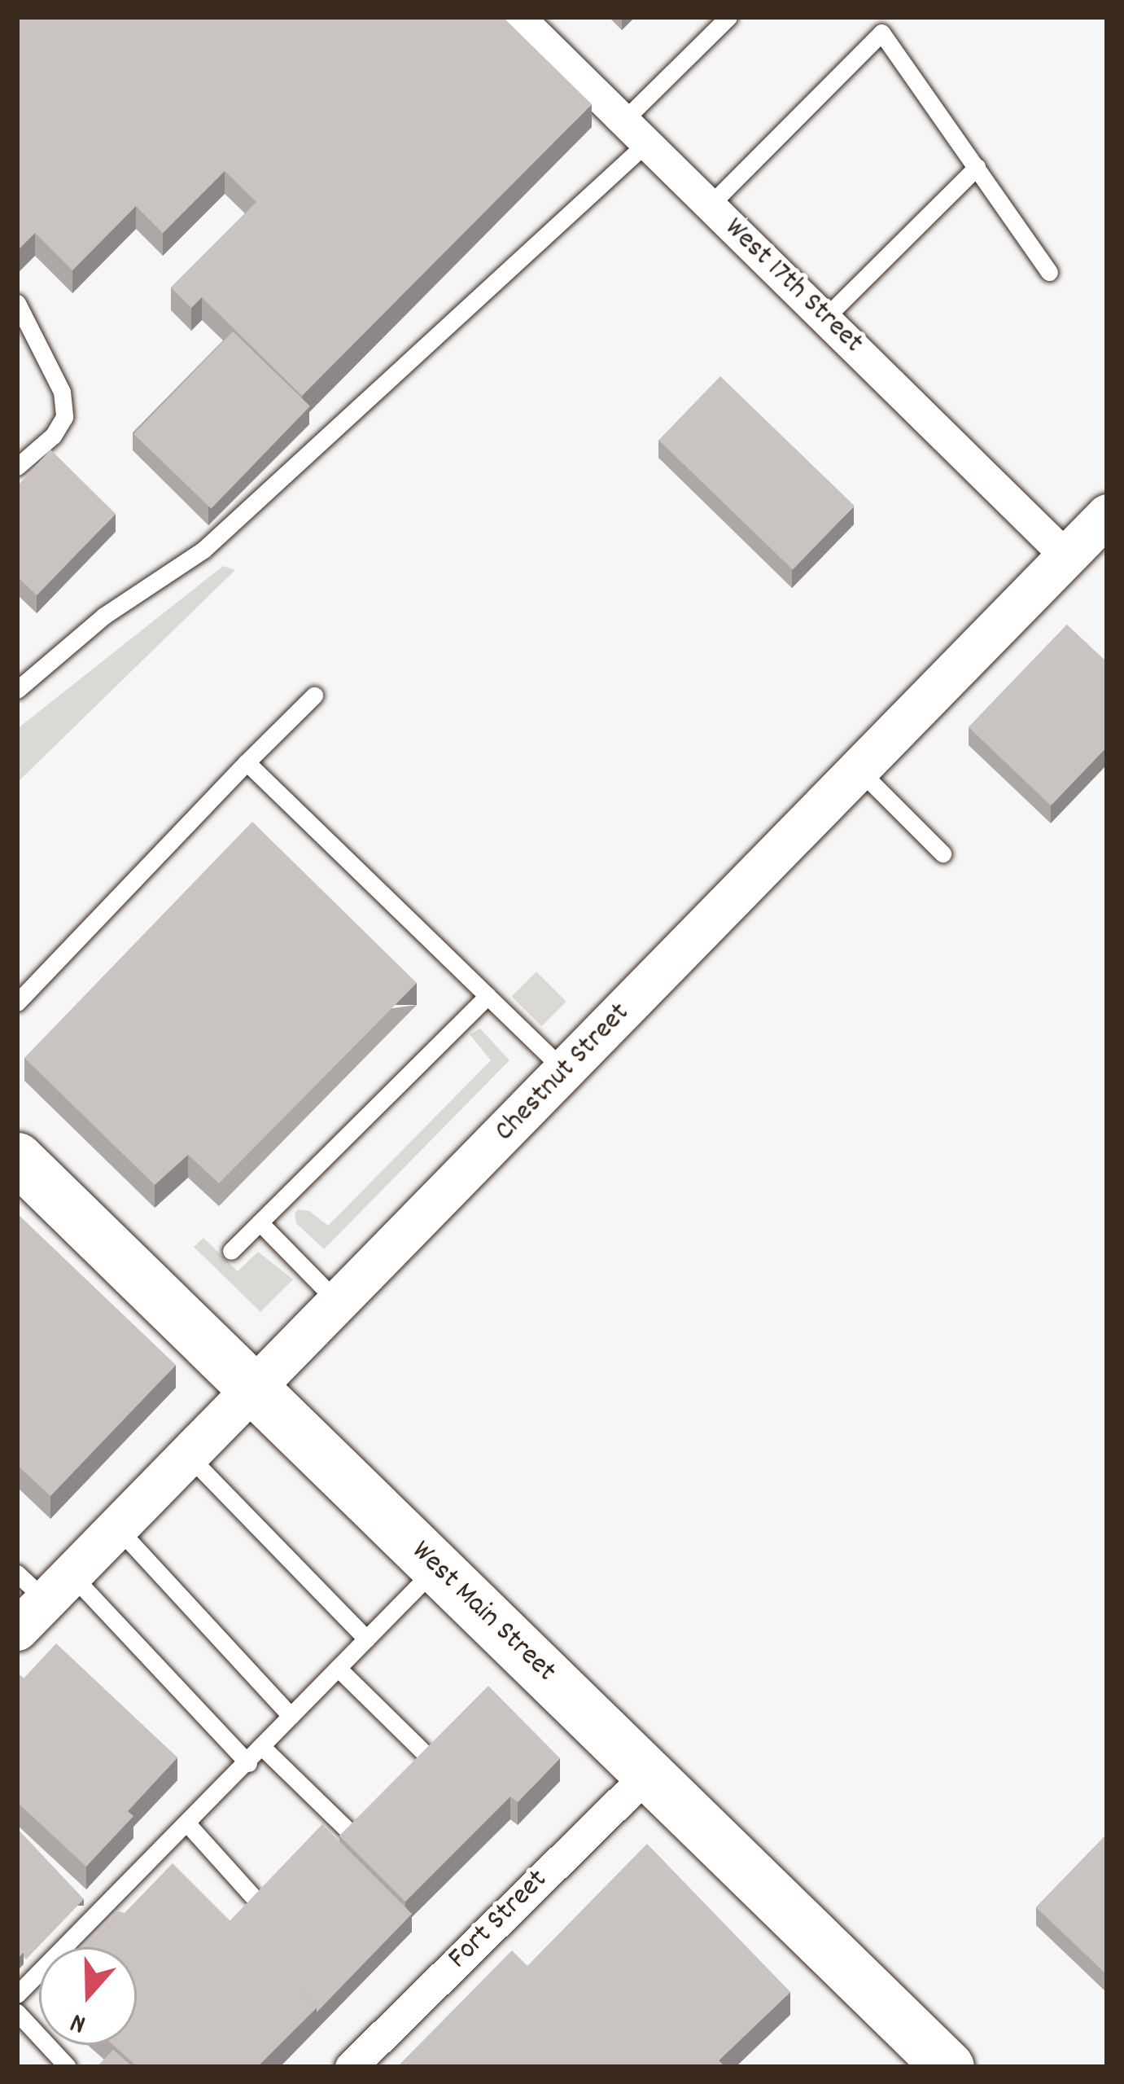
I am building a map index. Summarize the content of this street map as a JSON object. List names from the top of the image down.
{
  "streets": {
    "main road": ["West Main Street"],
    "street": ["West 17th Street", "Chestnut Street", "Fort Street"]
  },
  "crossings": [
    ["West 17th Street", "Chestnut Street"],
    ["Chestnut Street", "West Main Street"],
    ["West Main Street", "Fort Street"]
  ],
  "north": "bottom"
}
